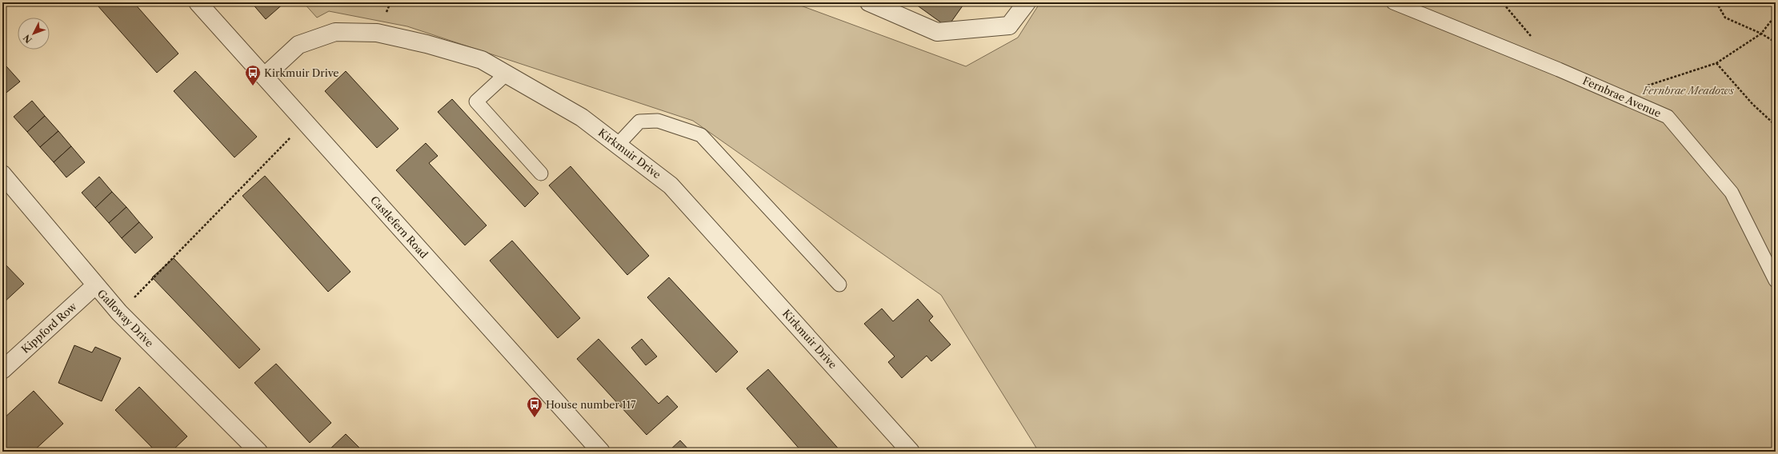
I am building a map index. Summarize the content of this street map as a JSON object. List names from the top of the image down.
{
  "streets": {
    "street": [
      "Kirkmuir Drive",
      "Castlefern Road",
      "Galloway Drive",
      "Kippford Row"
    ],
    "lane": ["Fernbrae Avenue"]
  },
  "crossings": [
    ["Kirkmuir Drive", "Castlefern Road"],
    ["Galloway Drive", "Kippford Row"]
  ],
  "parks": ["Fernbrae Meadows"],
  "places": {
    "bus stop": ["Kirkmuir Drive", "House number 117"]
  },
  "north": "bottom left"
}
